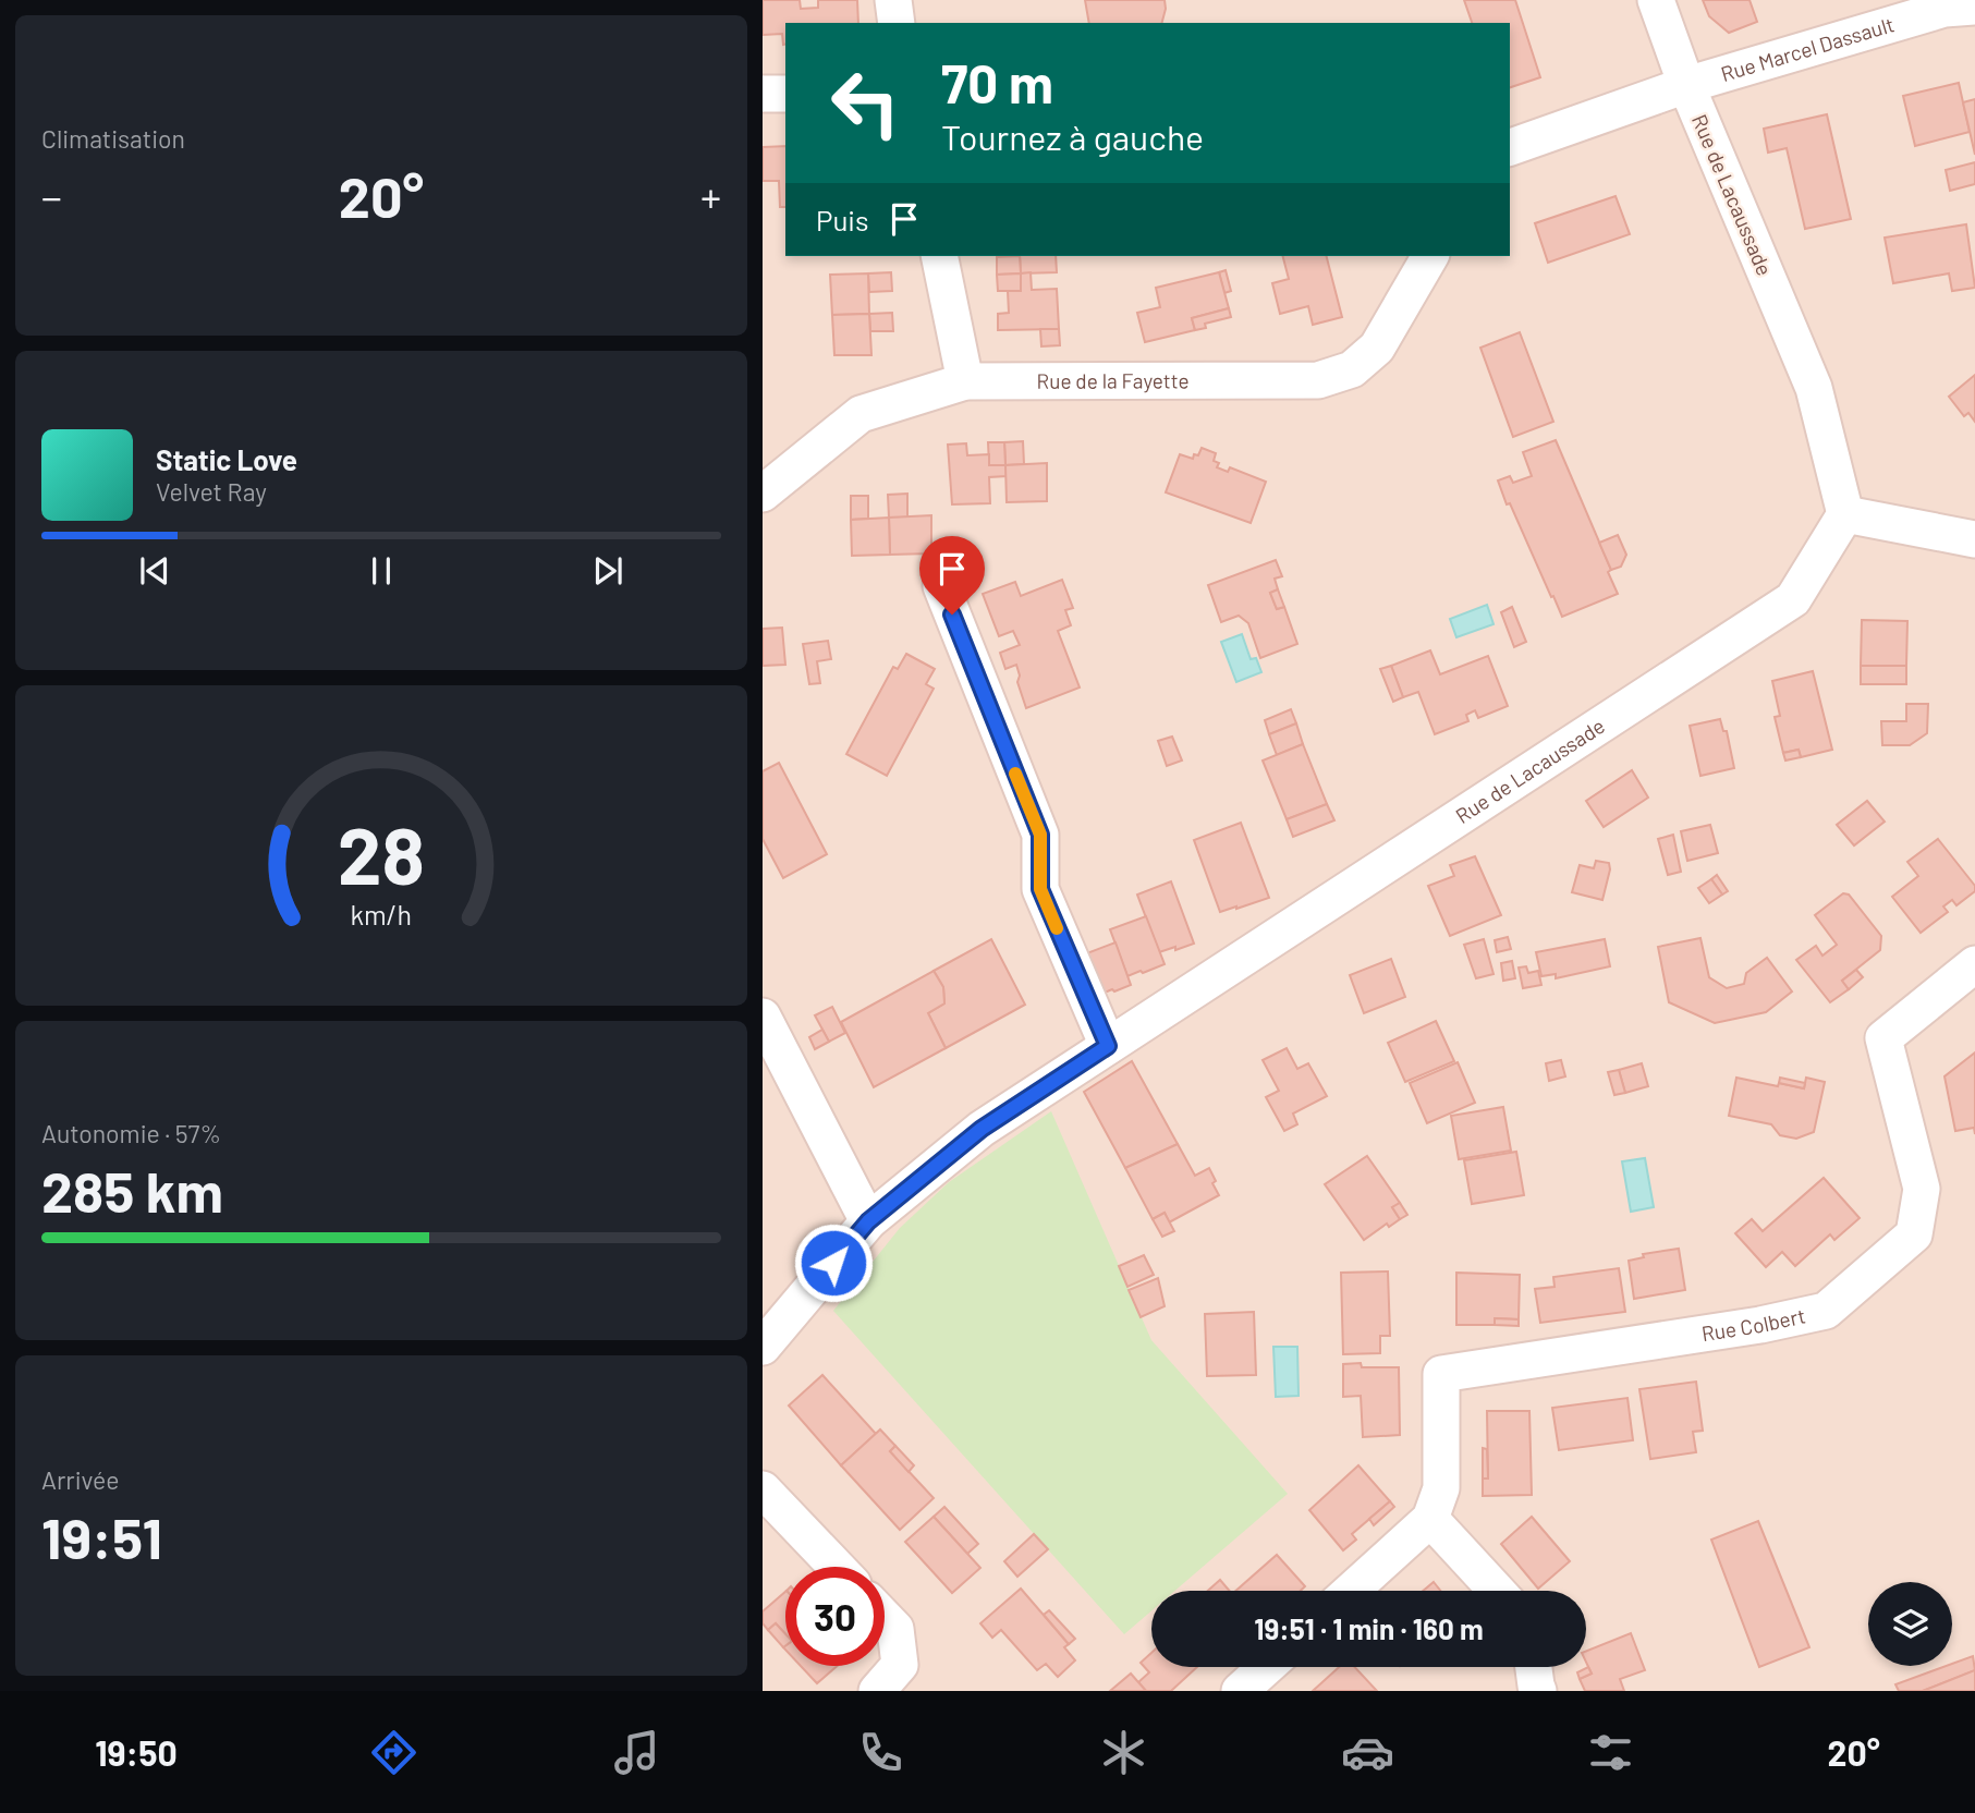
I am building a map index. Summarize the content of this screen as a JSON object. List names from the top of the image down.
{
  "streets": {
    "street": [
      "Rue Marcel Dassault",
      "Rue de Lacaussade",
      "Rue de la Fayette",
      "Rue Colbert"
    ]
  },
  "crossings": [
    ["Rue Marcel Dassault", "Rue de Lacaussade"]
  ],
  "page": {
    "tile": [
      "Climatisation",
      ["Autonomie · 57%", "285 km"],
      ["Arrivée", "19:51"]
    ],
    "turn": ["70 m", "Tournez à gauche"],
    "heat": ["−", "20°", "+"],
    "then": "Puis",
    "song": ["Static Love", "Velvet Ray"],
    "limit": "30",
    "trip": "19:51 · 1 min · 160 m",
    "tabs": ["19:50", "20°"],
    "gauge": ["28", "km/h"]
  }
}
